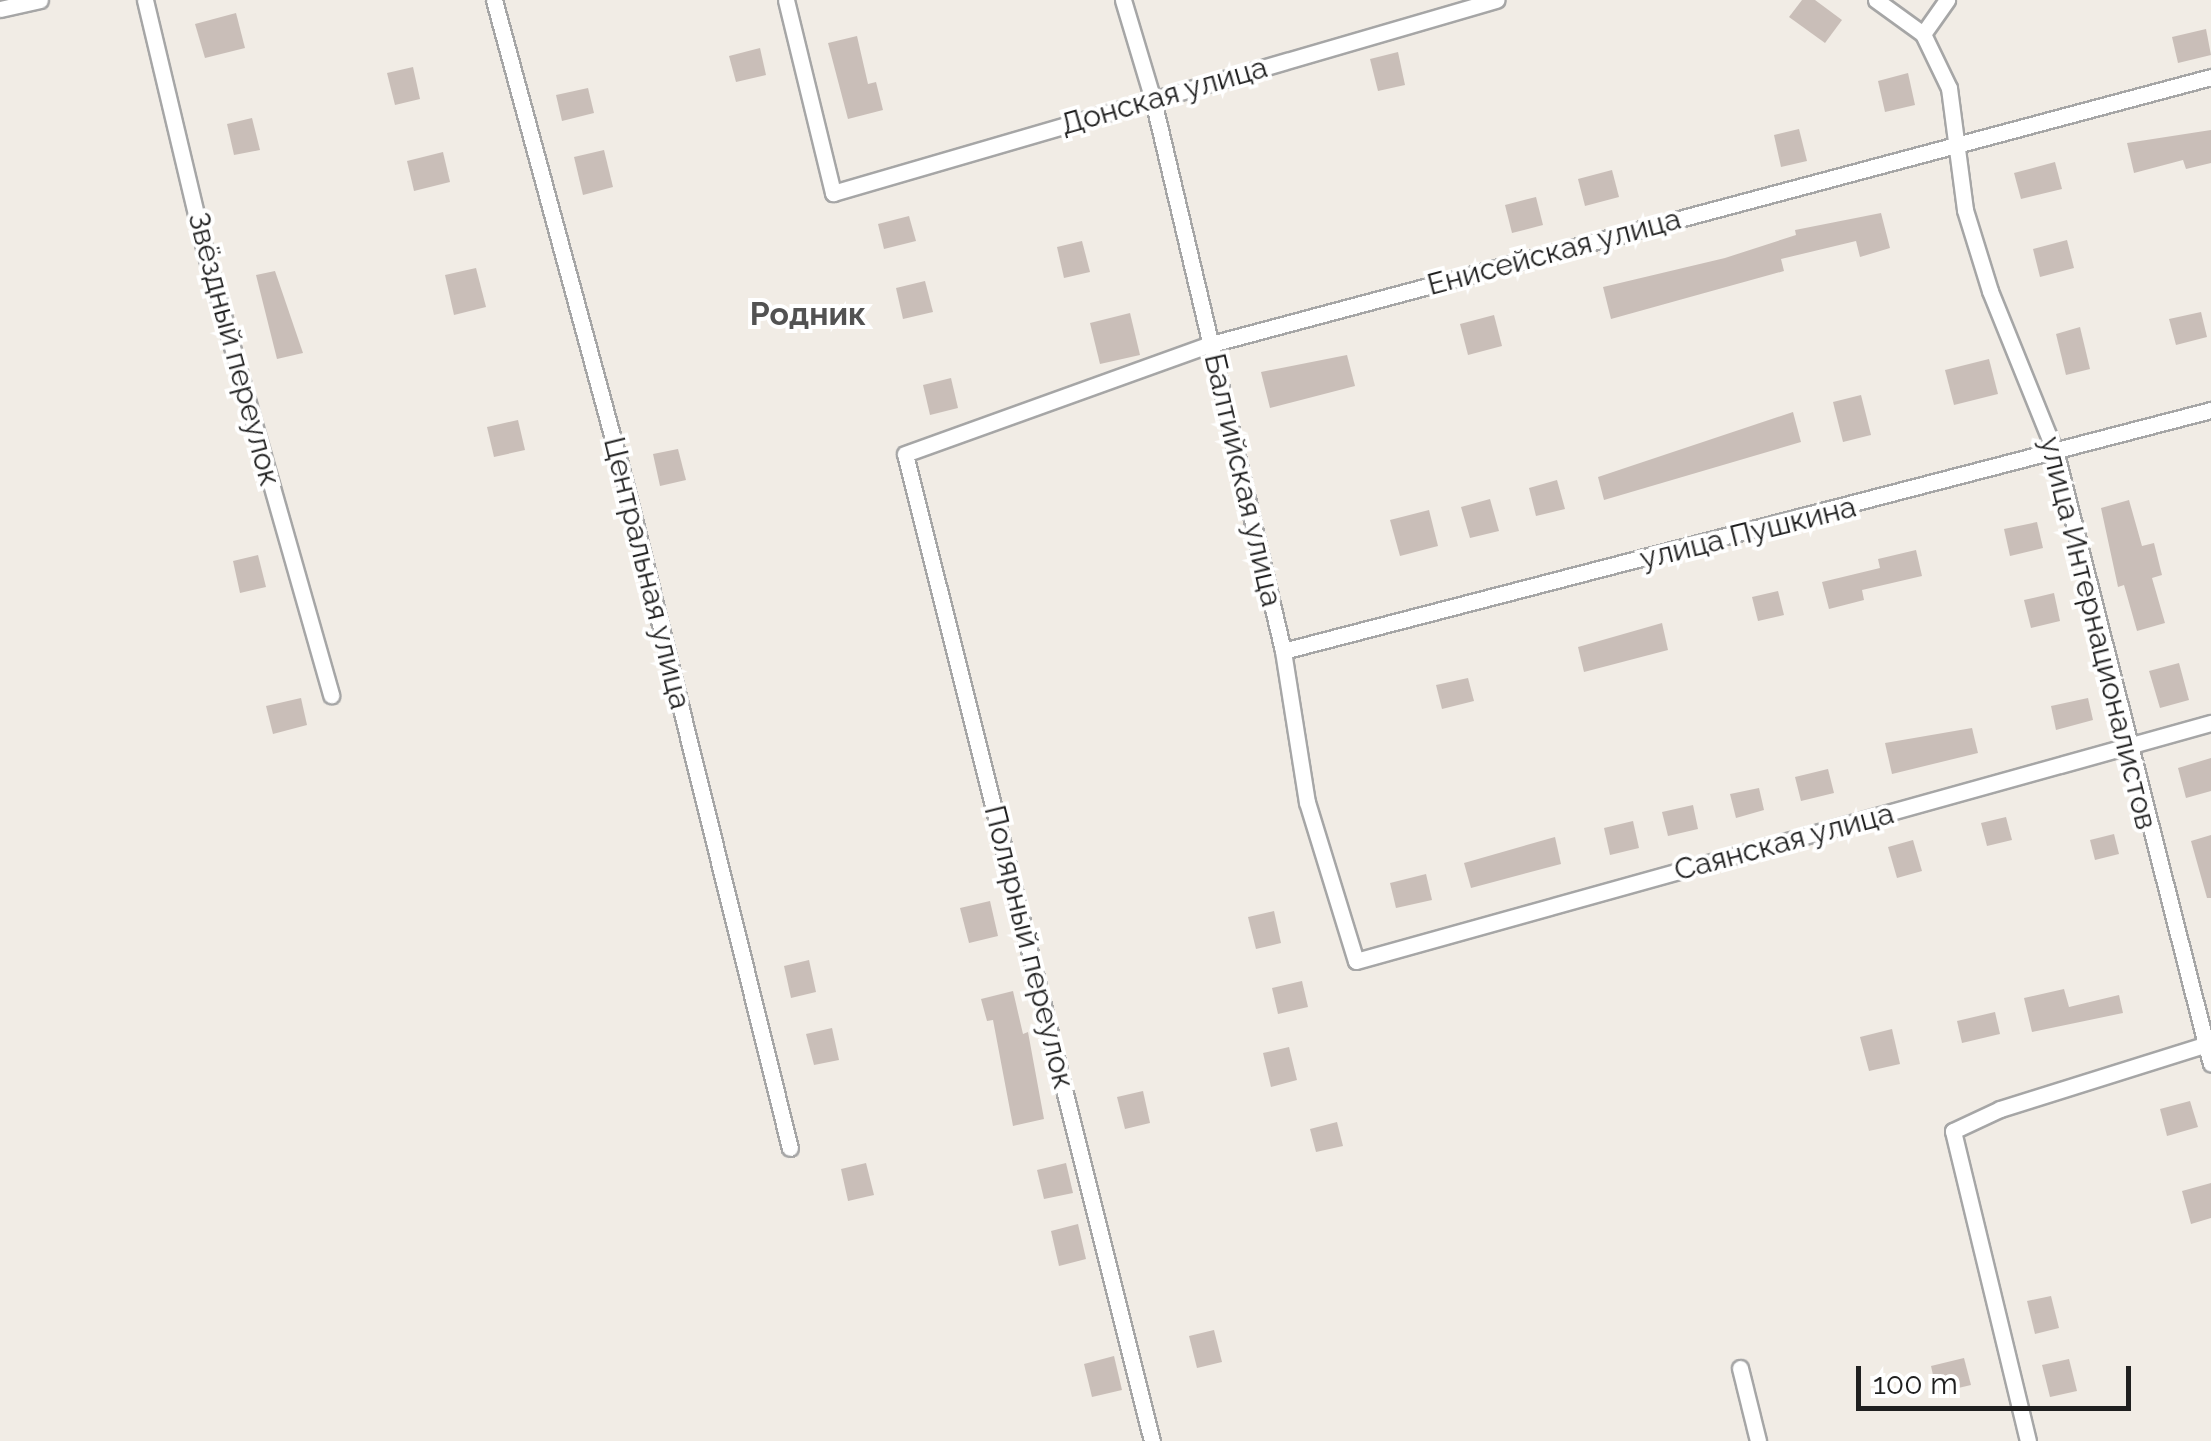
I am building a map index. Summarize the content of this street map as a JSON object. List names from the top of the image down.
{
  "streets": {
    "street": [
      "Донская улица",
      "Енисейская улица",
      "Звёздный переулок",
      "Балтийская улица",
      "улица Пушкина",
      "Центральная улица",
      "улица Интернационалистов",
      "Саянская улица",
      "Полярный переулок"
    ]
  },
  "crossings": [
    ["Донская улица", "Балтийская улица"],
    ["Енисейская улица", "Балтийская улица"],
    ["Енисейская улица", "улица Интернационалистов"],
    ["Енисейская улица", "Полярный переулок"],
    ["Балтийская улица", "улица Пушкина"],
    ["Балтийская улица", "Саянская улица"],
    ["улица Пушкина", "улица Интернационалистов"],
    ["улица Интернационалистов", "Саянская улица"]
  ],
  "districts": ["Родник"],
  "scale_bar": "100 m"
}
